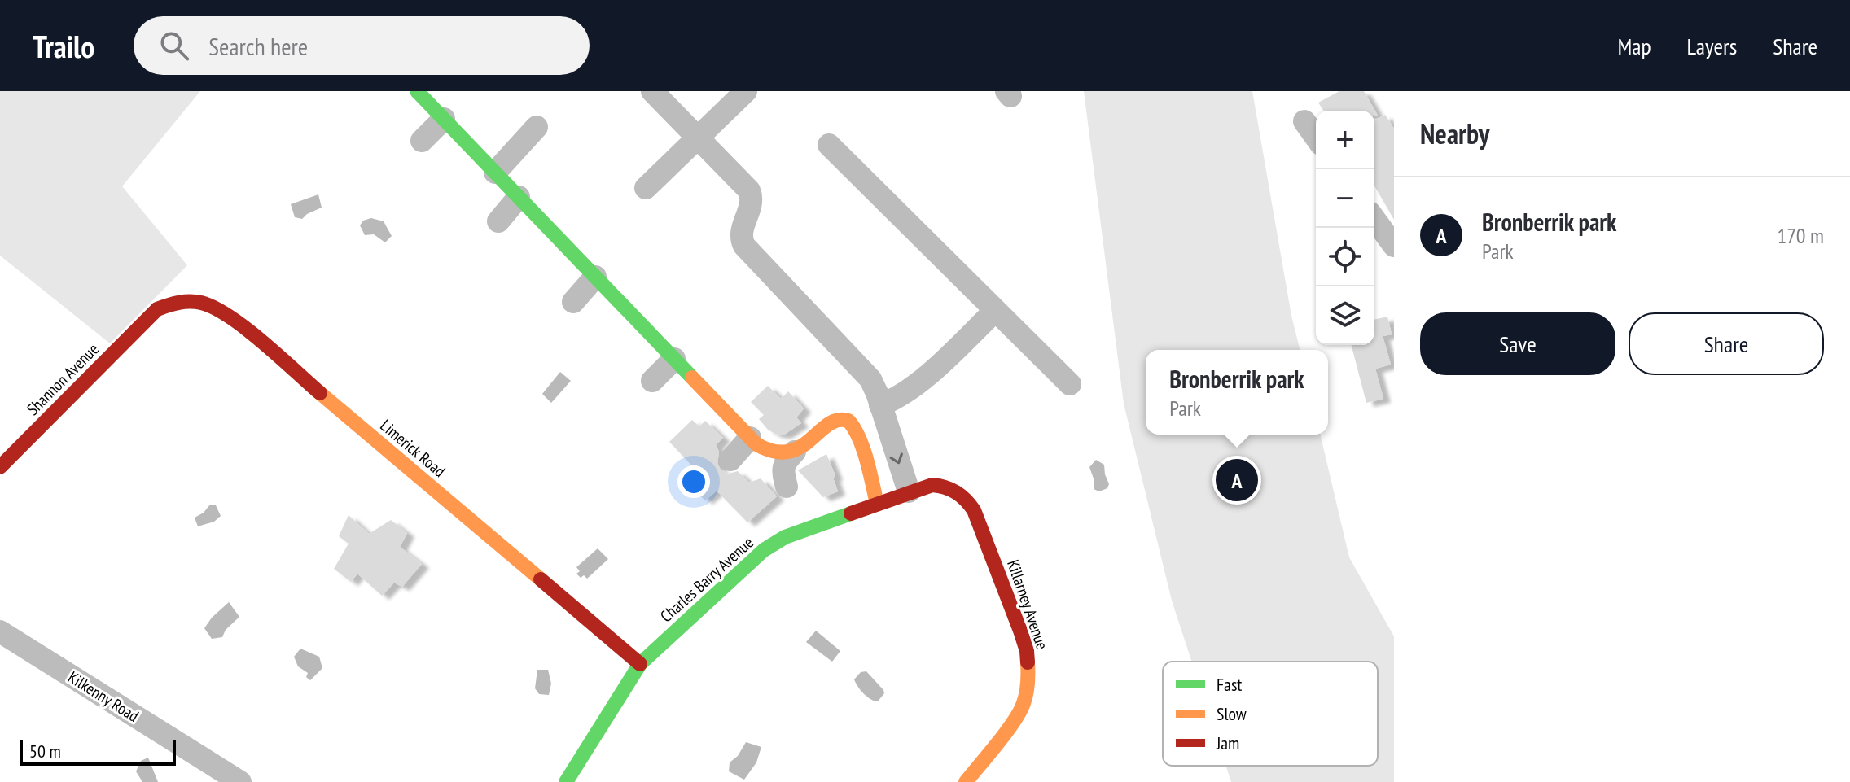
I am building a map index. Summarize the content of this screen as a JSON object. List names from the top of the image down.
{
  "streets": {
    "street": [
      "Shannon Avenue",
      "Limerick Road",
      "Charles Barry Avenue",
      "Killarney Avenue",
      "Kilkenny Road"
    ]
  },
  "crossings": [
    ["Shannon Avenue", "Limerick Road"],
    ["Limerick Road", "Charles Barry Avenue"],
    ["Charles Barry Avenue", "Killarney Avenue"]
  ],
  "legend": ["Fast", "Slow", "Jam"],
  "scale_bar": "50 m",
  "page": {
    "header": "Trailo",
    "search": "Search here",
    "nav": ["Map", "Layers", "Share"],
    "heading": "Nearby",
    "map_buttons": ["+", "−"],
    "list": [
      {
        "mark": "A",
        "name": "Bronberrik park",
        "note": "Park",
        "value": "170 m"
      }
    ],
    "buttons": ["Save", "Share"],
    "popup": ["Bronberrik park", "Park"],
    "pins": "A",
    "scale": "50 m"
  }
}
